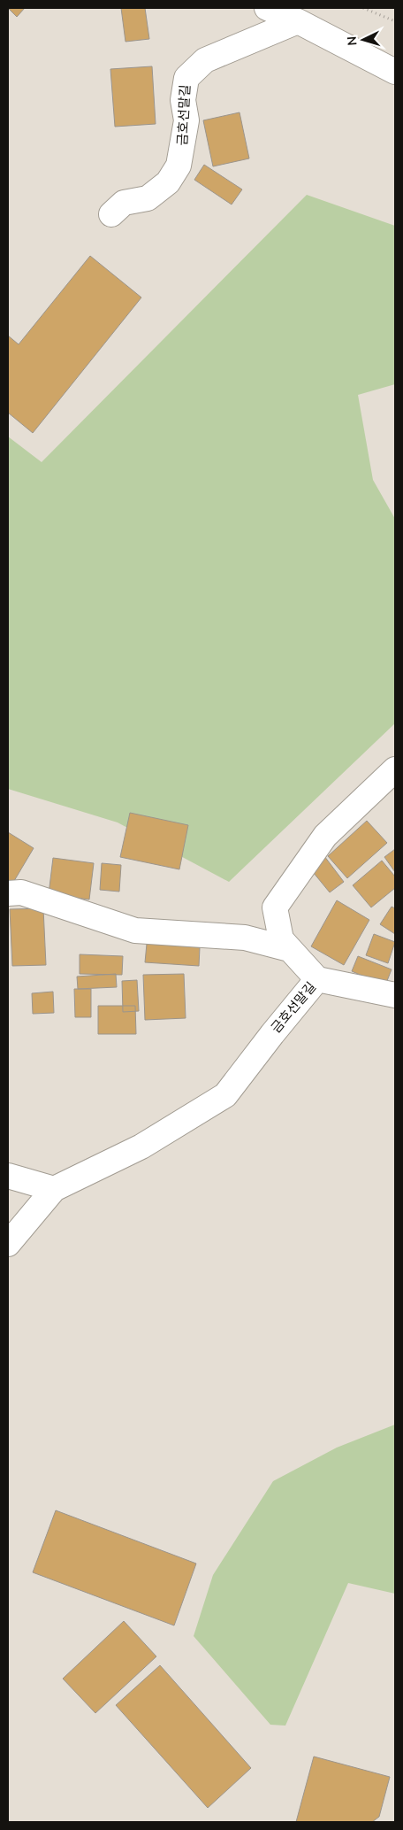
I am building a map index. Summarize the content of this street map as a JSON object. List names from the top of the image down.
{
  "streets": {
    "street": ["금호선말길"]
  },
  "north": "left"
}
